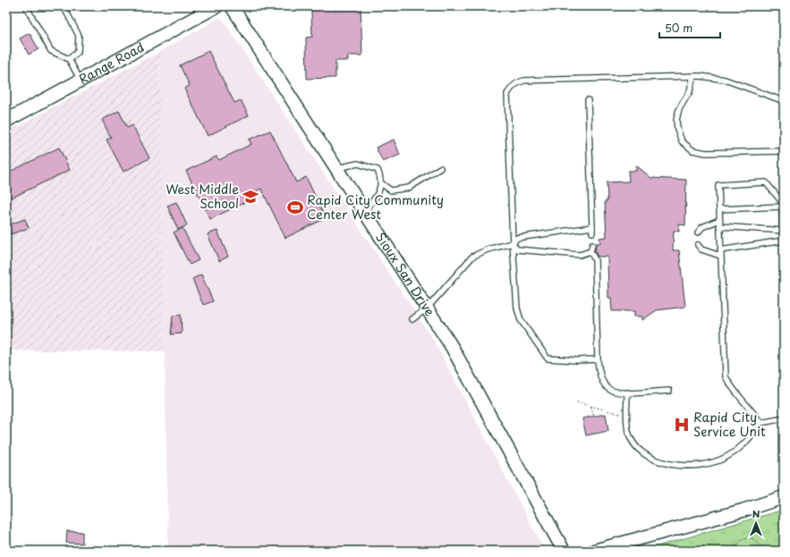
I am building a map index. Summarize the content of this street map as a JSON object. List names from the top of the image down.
{
  "streets": {
    "street": ["Range Road", "Sioux San Drive"]
  },
  "places": {
    "school or university": ["West Middle School"],
    "sports": ["Rapid City Community Center West"],
    "hospital": ["Rapid City Service Unit"]
  },
  "scale_bar": "50 m",
  "north": "top"
}
